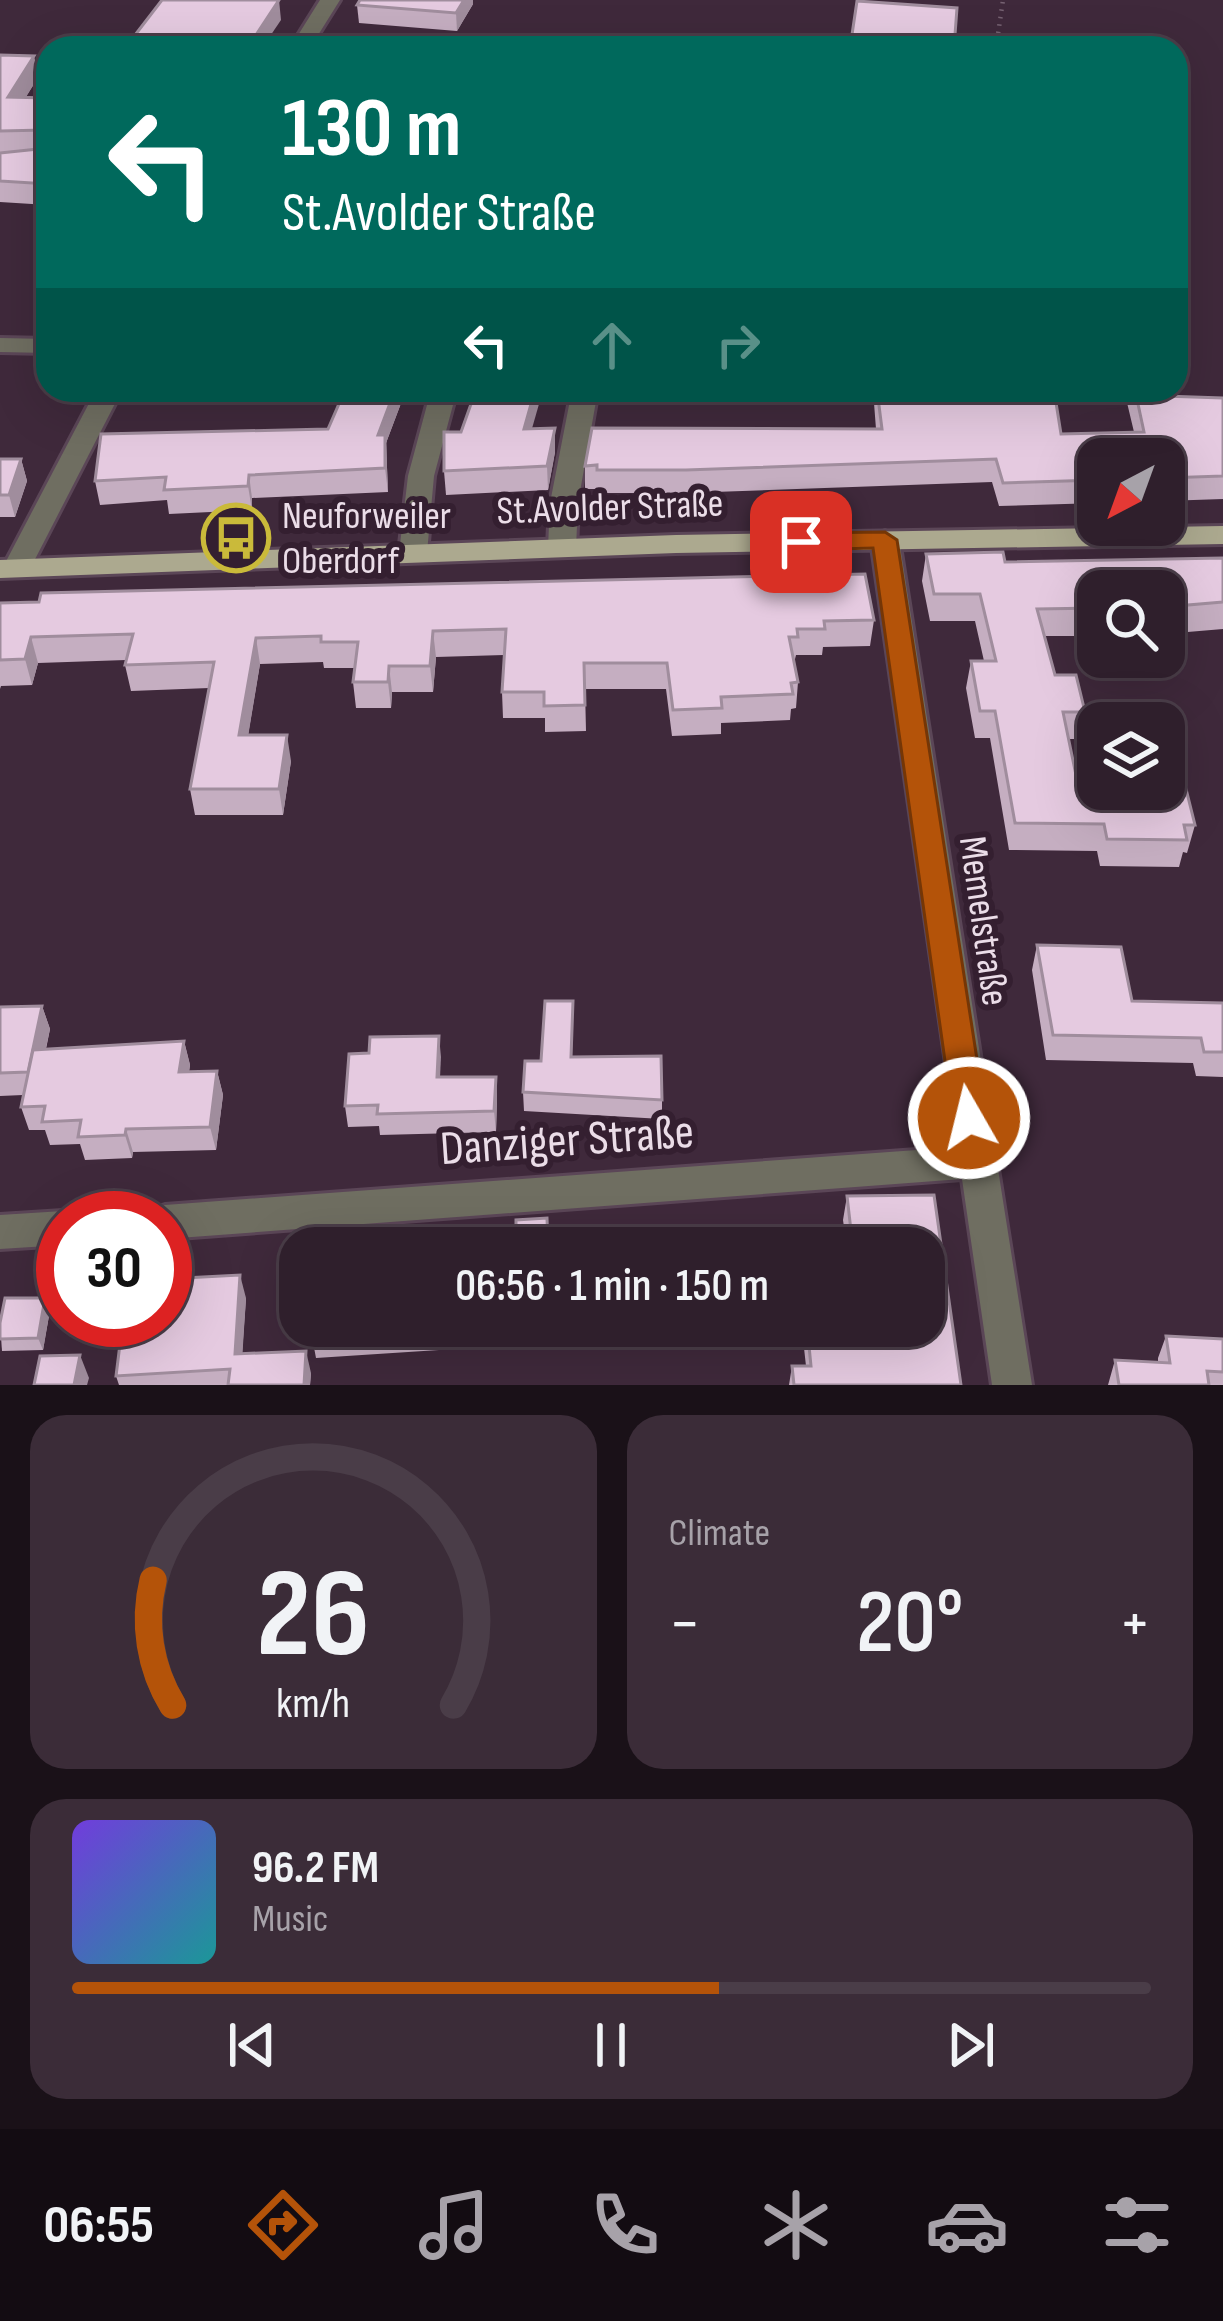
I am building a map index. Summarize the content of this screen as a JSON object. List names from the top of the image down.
{
  "streets": {
    "main road": ["St.Avolder Straße"],
    "street": ["Memelstraße", "Danziger Straße"]
  },
  "crossings": [
    ["St.Avolder Straße", "Memelstraße"],
    ["Memelstraße", "Danziger Straße"]
  ],
  "places": {
    "bus stop": ["Neuforweiler Oberdorf"]
  },
  "north": "bottom left",
  "page": {
    "turn": ["130 m", "St.Avolder Straße"],
    "limit": "30",
    "trip": "06:56 · 1 min · 150 m",
    "tile": "Climate",
    "heat": ["−", "20°", "+"],
    "song": ["96.2 FM", "Music"],
    "tabs": "06:55",
    "gauge": ["26", "km/h"]
  }
}
